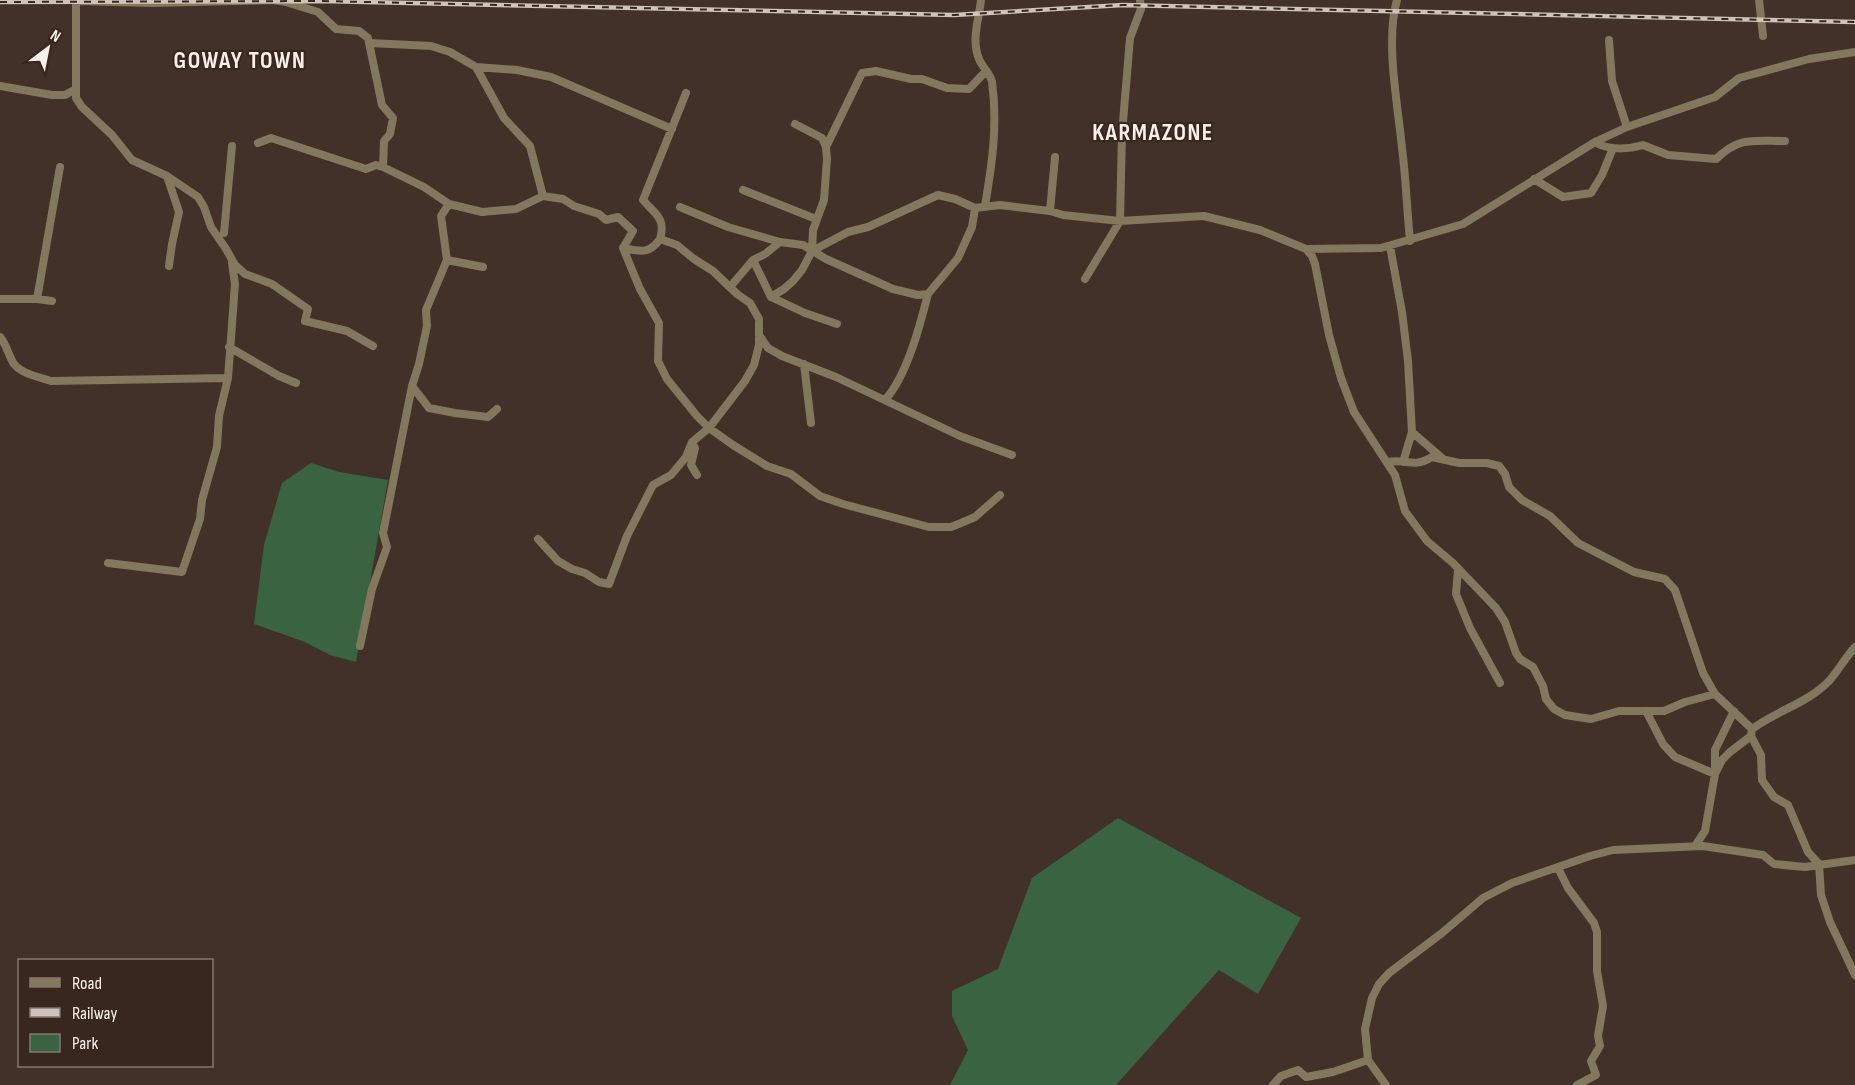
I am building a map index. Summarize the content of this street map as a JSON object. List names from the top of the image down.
{
  "districts": ["GOWAY TOWN", "KARMAZONE"],
  "legend": ["Road", "Railway", "Park"],
  "north": "top right"
}
